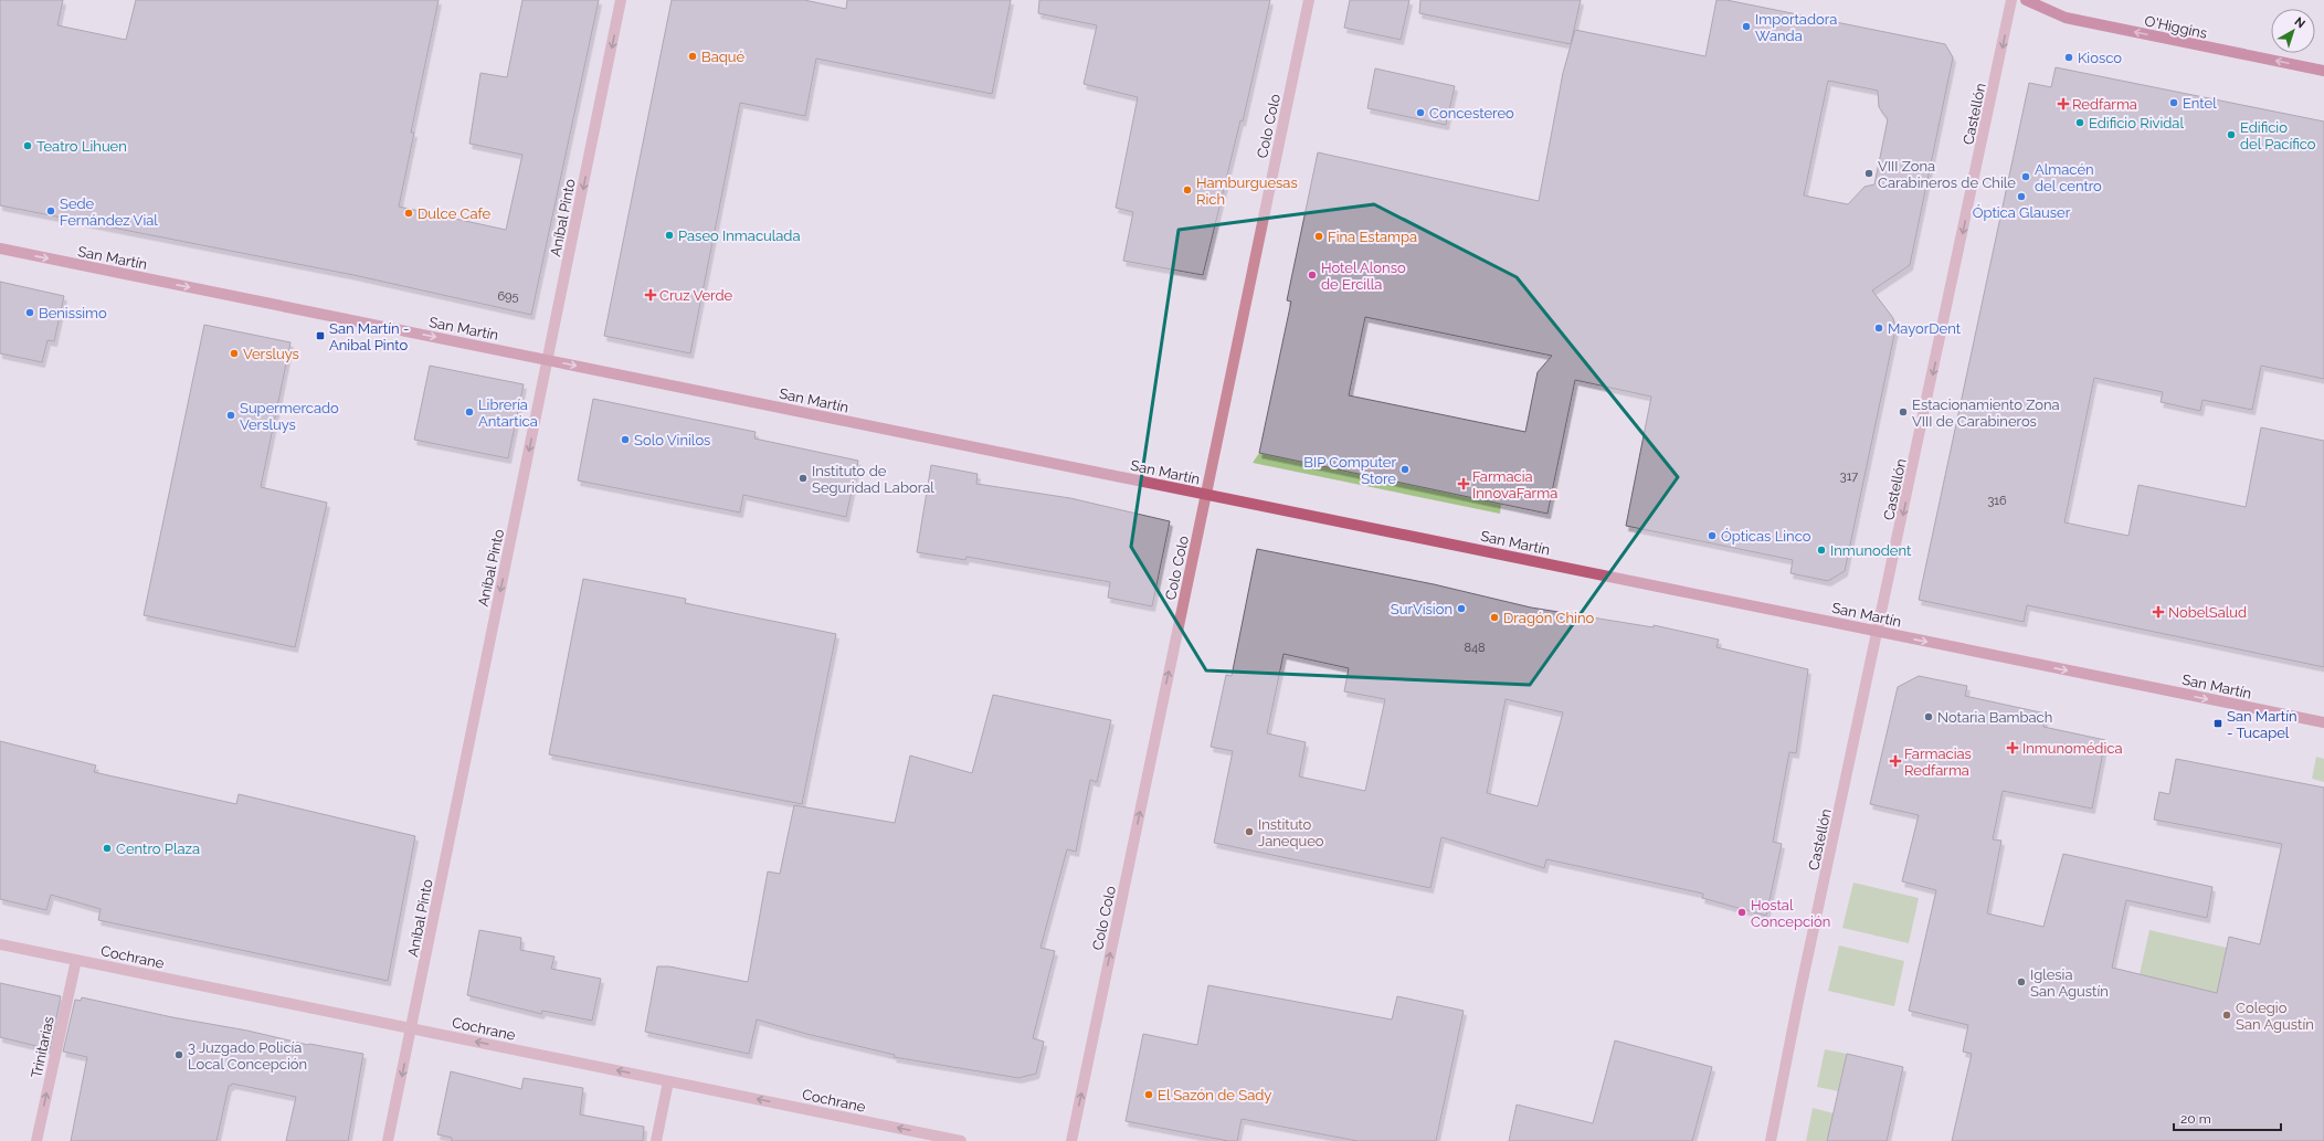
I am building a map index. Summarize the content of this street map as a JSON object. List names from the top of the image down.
{
  "streets": {
    "main road": ["O'Higgins", "San Martín"],
    "street": [
      "Castellón",
      "Colo Colo",
      "Aníbal Pinto",
      "Cochrane",
      "Trinitarias"
    ]
  },
  "crossings": [
    ["Castellón", "San Martín"],
    ["Colo Colo", "San Martín"],
    ["Aníbal Pinto", "San Martín"],
    ["Aníbal Pinto", "Cochrane"],
    ["Cochrane", "Trinitarias"]
  ],
  "one_way": [
    "O'Higgins",
    "Castellón",
    "Colo Colo",
    "Aníbal Pinto",
    "San Martín",
    "Cochrane",
    "Trinitarias"
  ],
  "places": {
    "other": [
      "Importadora Wanda",
      "Baqué",
      "Kiosco",
      "Entel",
      "Concestereo",
      "Edificio Rividal",
      "Edificio del Pacífico",
      "Teatro Lihuen",
      "VIII Zona Carabineros de Chile",
      "Almacén del centro",
      "Hamburguesas Rich",
      "Óptica Glauser",
      "Sede Fernández Vial",
      "Dulce Cafe",
      "Paseo Inmaculada",
      "Fina Estampa",
      "Hotel Alonso de Ercilla",
      "Benissimo",
      "MayorDent",
      "Versluys",
      "Librería Antartica",
      "Estacionamiento Zona VIII de Carabineros",
      "Supermercado Versluys",
      "Solo Vinilos",
      "BIP Computer Store",
      "Instituto de Seguridad Laboral",
      "Ópticas Linco",
      "Inmunodent",
      "SurVision",
      "Dragón Chino",
      "Notaria Bambach",
      "Instituto Janequeo",
      "Centro Plaza",
      "Hostal Concepción",
      "Iglesia San Agustín",
      "Colegio San Agustín",
      "3 Juzgado Policía Local Concepción",
      "El Sazón de Sady"
    ],
    "health": [
      "Redfarma",
      "Cruz Verde",
      "Farmacia InnovaFarma",
      "NobelSalud",
      "Inmunomédica",
      "Farmacias Redfarma"
    ],
    "transit": ["San Martín - Anibal Pinto", "San Martín - Tucapel"]
  },
  "house_numbers": [
    "695",
    "317",
    "316",
    "848"
  ],
  "scale_bar": "20 m",
  "north": "top right"
}
